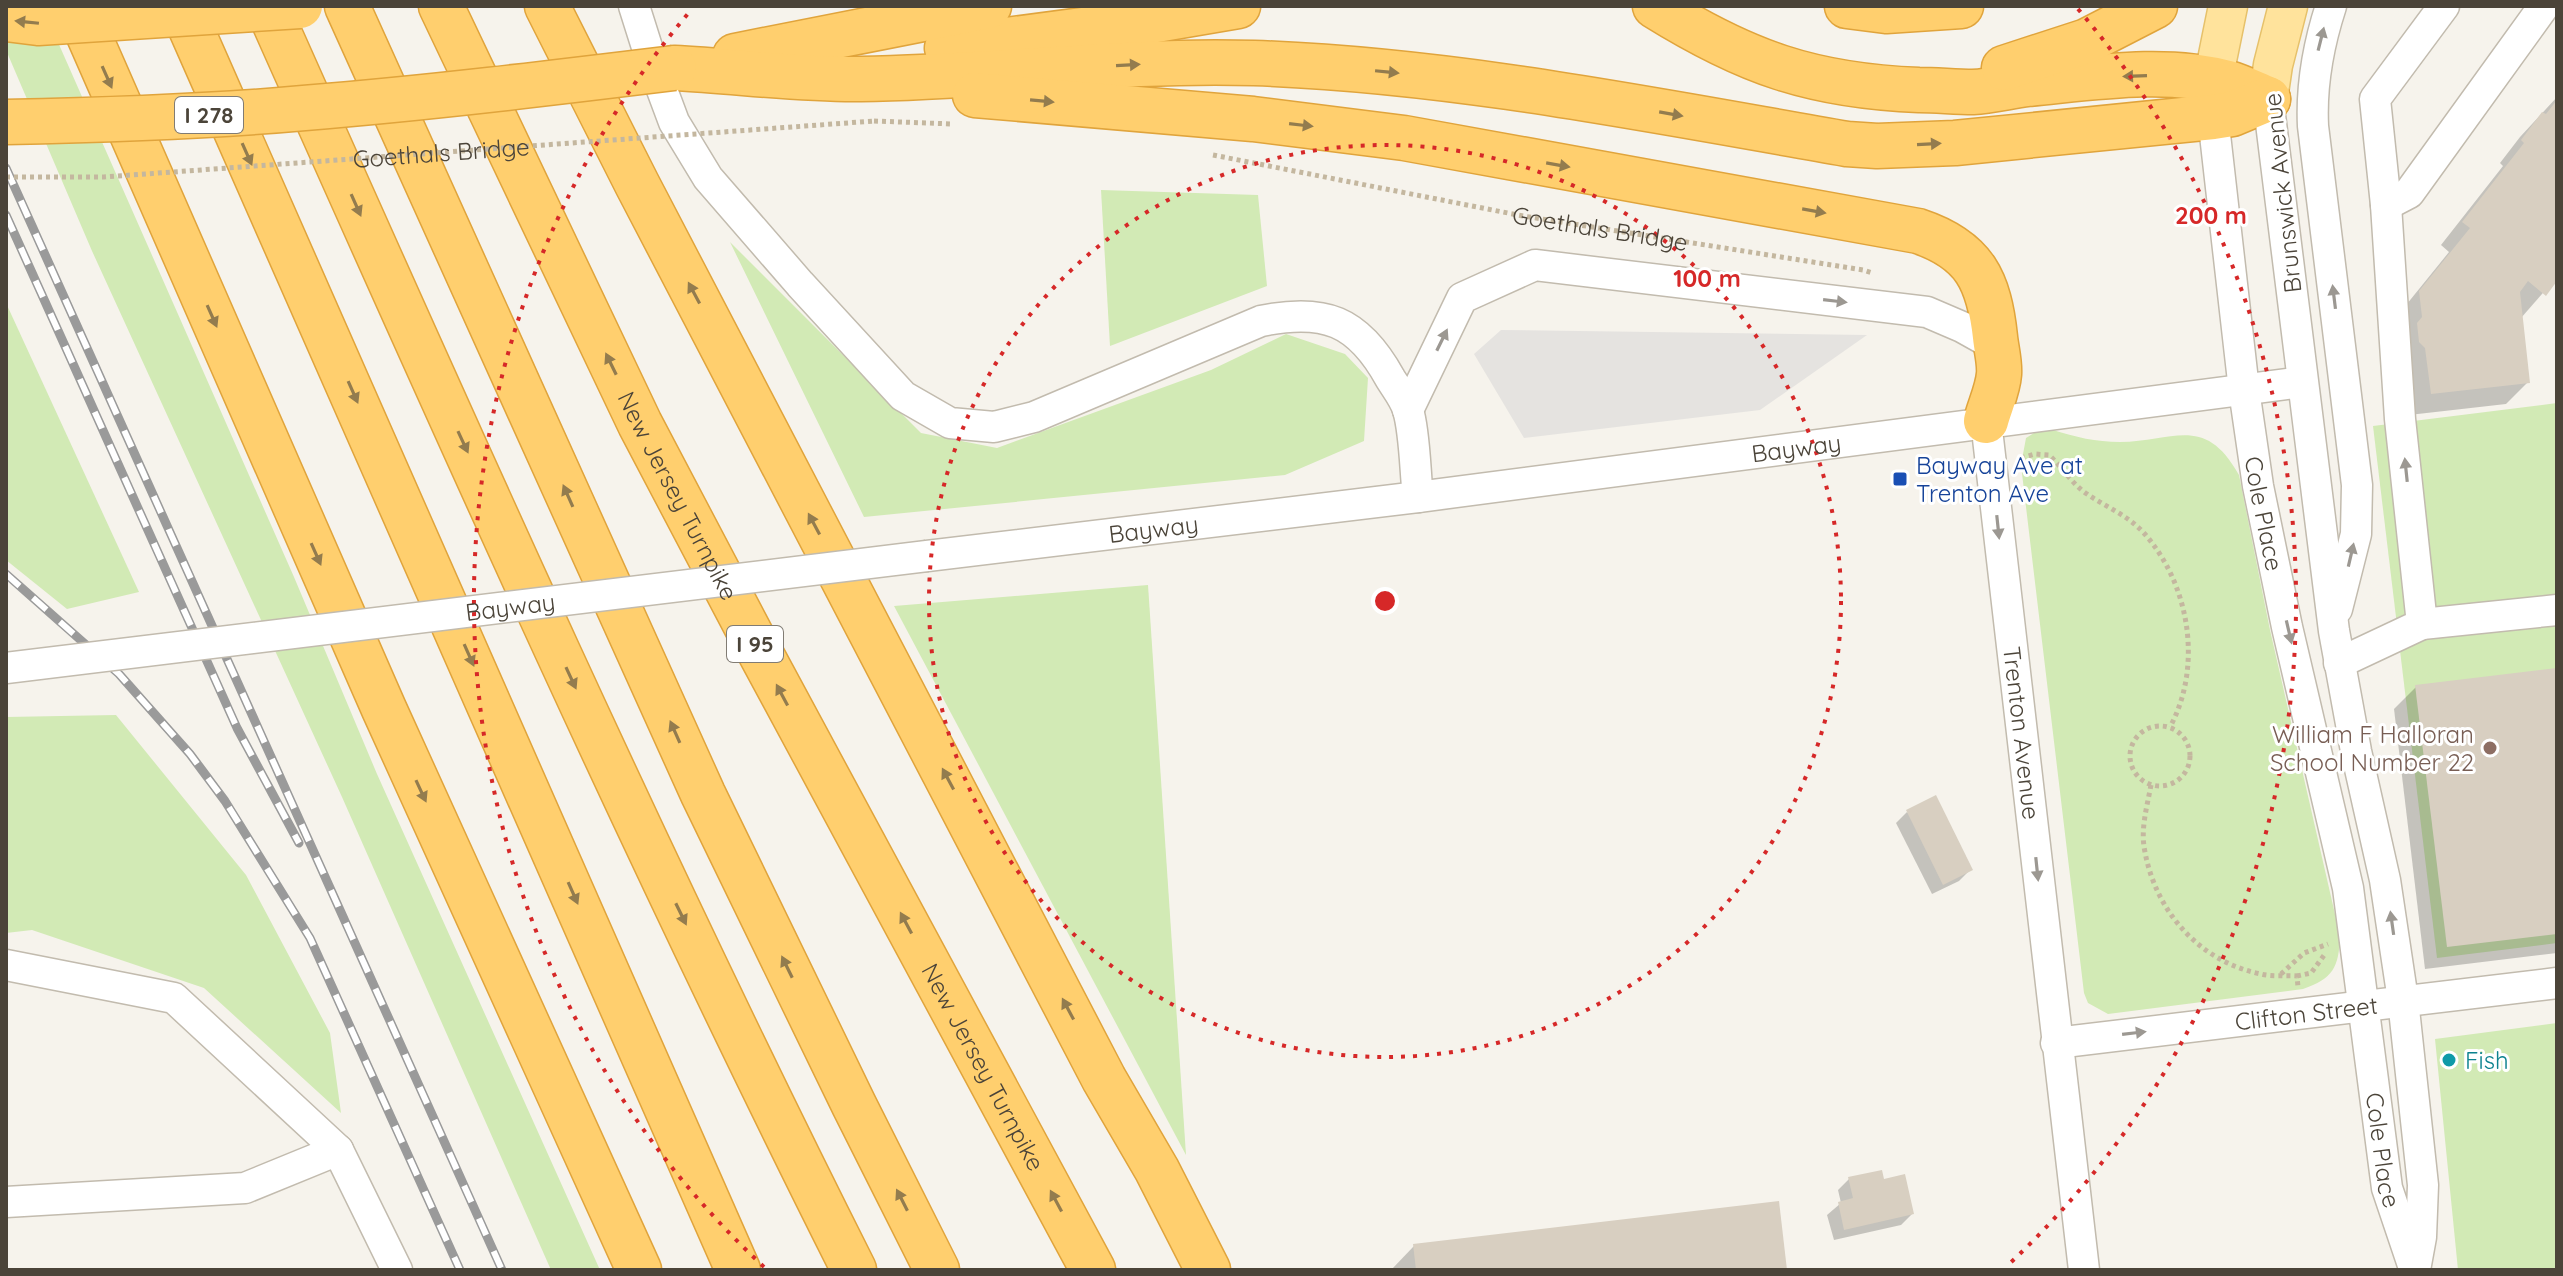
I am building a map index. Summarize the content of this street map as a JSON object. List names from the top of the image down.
{
  "streets": {
    "highway": ["I 278", "New Jersey Turnpike", "I 95"],
    "main road": ["Brunswick Avenue"],
    "street": [
      "Bayway",
      "Cole Place",
      "Trenton Avenue",
      "Clifton Street"
    ],
    "path": ["Goethals Bridge"]
  },
  "crossings": [
    ["Brunswick Avenue", "Bayway"],
    ["Brunswick Avenue", "Cole Place"],
    ["Bayway", "Cole Place"],
    ["Bayway", "Trenton Avenue"],
    ["Cole Place", "Clifton Street"],
    ["Trenton Avenue", "Clifton Street"]
  ],
  "one_way": ["Trenton Avenue", "Clifton Street"],
  "places": {
    "transit": ["Bayway Ave at Trenton Ave"],
    "other": ["William F Halloran School Number 22", "Fish"]
  },
  "rings": ["200 m", "100 m"]
}
